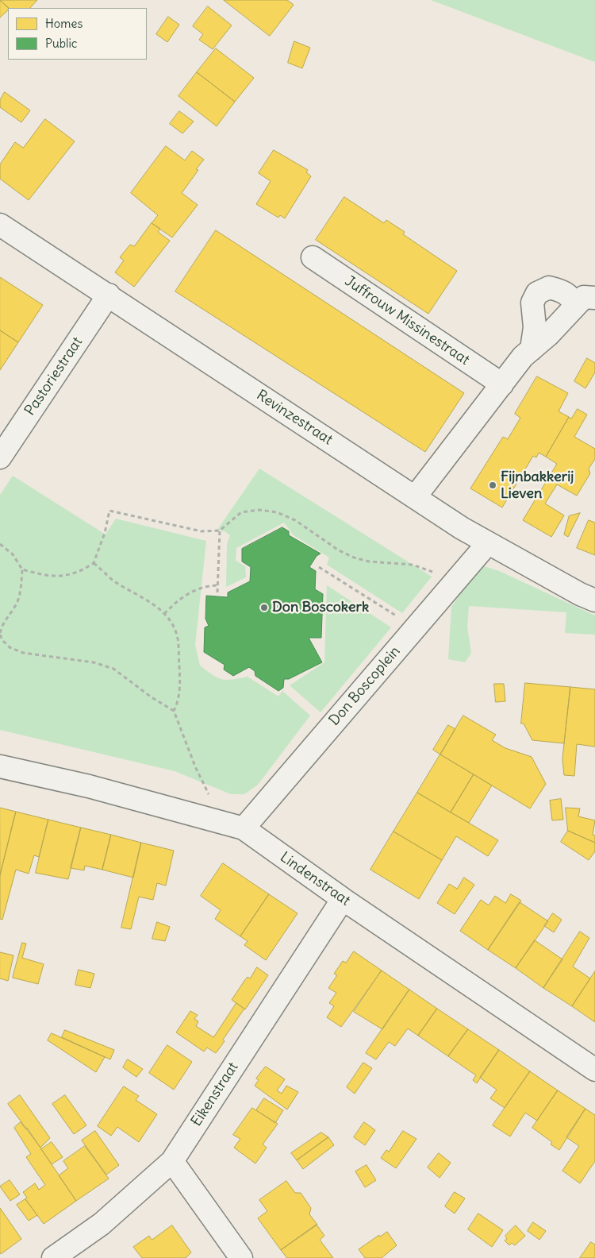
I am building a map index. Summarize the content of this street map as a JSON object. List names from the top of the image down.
{
  "streets": {
    "street": [
      "Juffrouw Missinestraat",
      "Pastoriestraat",
      "Revinzestraat",
      "Don Boscoplein",
      "Lindenstraat",
      "Eikenstraat"
    ]
  },
  "crossings": [
    ["Pastoriestraat", "Revinzestraat"],
    ["Revinzestraat", "Don Boscoplein"],
    ["Don Boscoplein", "Lindenstraat"],
    ["Lindenstraat", "Eikenstraat"]
  ],
  "places": ["Fijnbakkerij Lieven", "Don Boscokerk"],
  "legend": ["Homes", "Public"]
}
